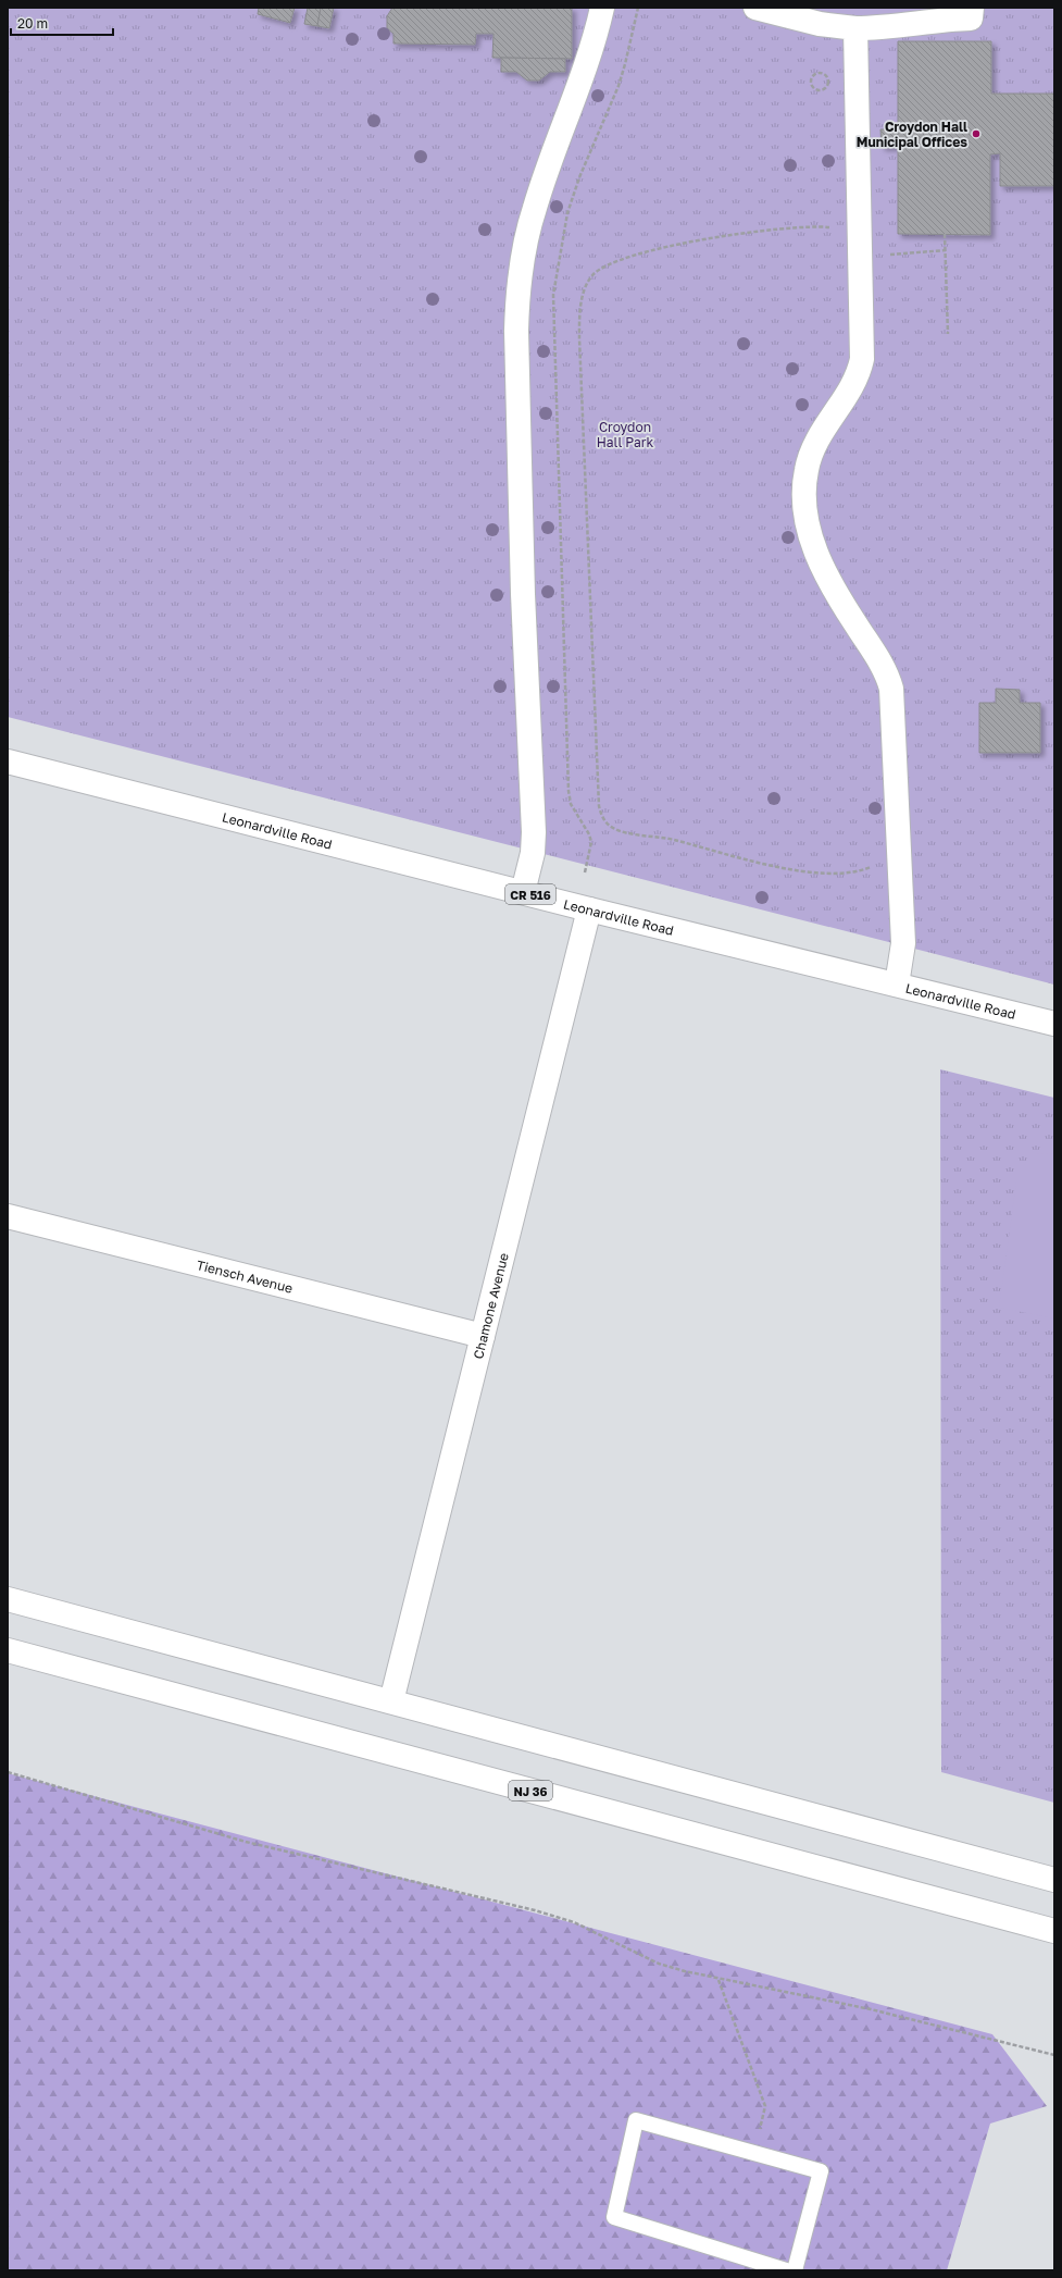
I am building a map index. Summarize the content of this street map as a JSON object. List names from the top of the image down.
{
  "streets": {
    "main road": [
      "Leonardville Road",
      "CR 516",
      "Tiensch Avenue",
      "Chamone Avenue",
      "NJ 36"
    ]
  },
  "crossings": [
    ["Leonardville Road", "Chamone Avenue"],
    ["Tiensch Avenue", "Chamone Avenue"]
  ],
  "parks": ["Croydon Hall Park"],
  "places": ["Croydon Hall Municipal Offices"],
  "scale_bar": "20 m"
}
